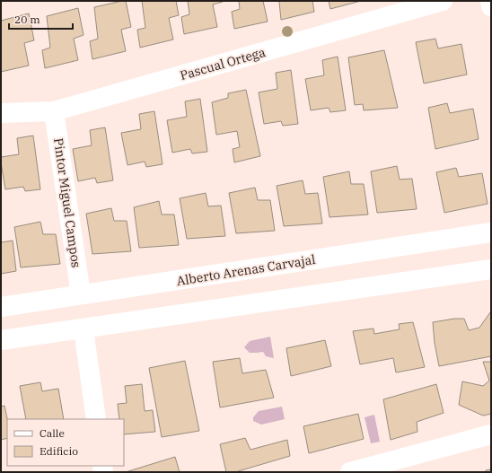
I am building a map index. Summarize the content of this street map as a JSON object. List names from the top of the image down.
{
  "streets": {
    "street": ["Pascual Ortega", "Pintor Miguel Campos", "Alberto Arenas Carvajal"]
  },
  "crossings": [
    ["Pascual Ortega", "Pintor Miguel Campos"],
    ["Pintor Miguel Campos", "Alberto Arenas Carvajal"]
  ],
  "legend": ["Calle", "Edificio"],
  "scale_bar": "20 m"
}
